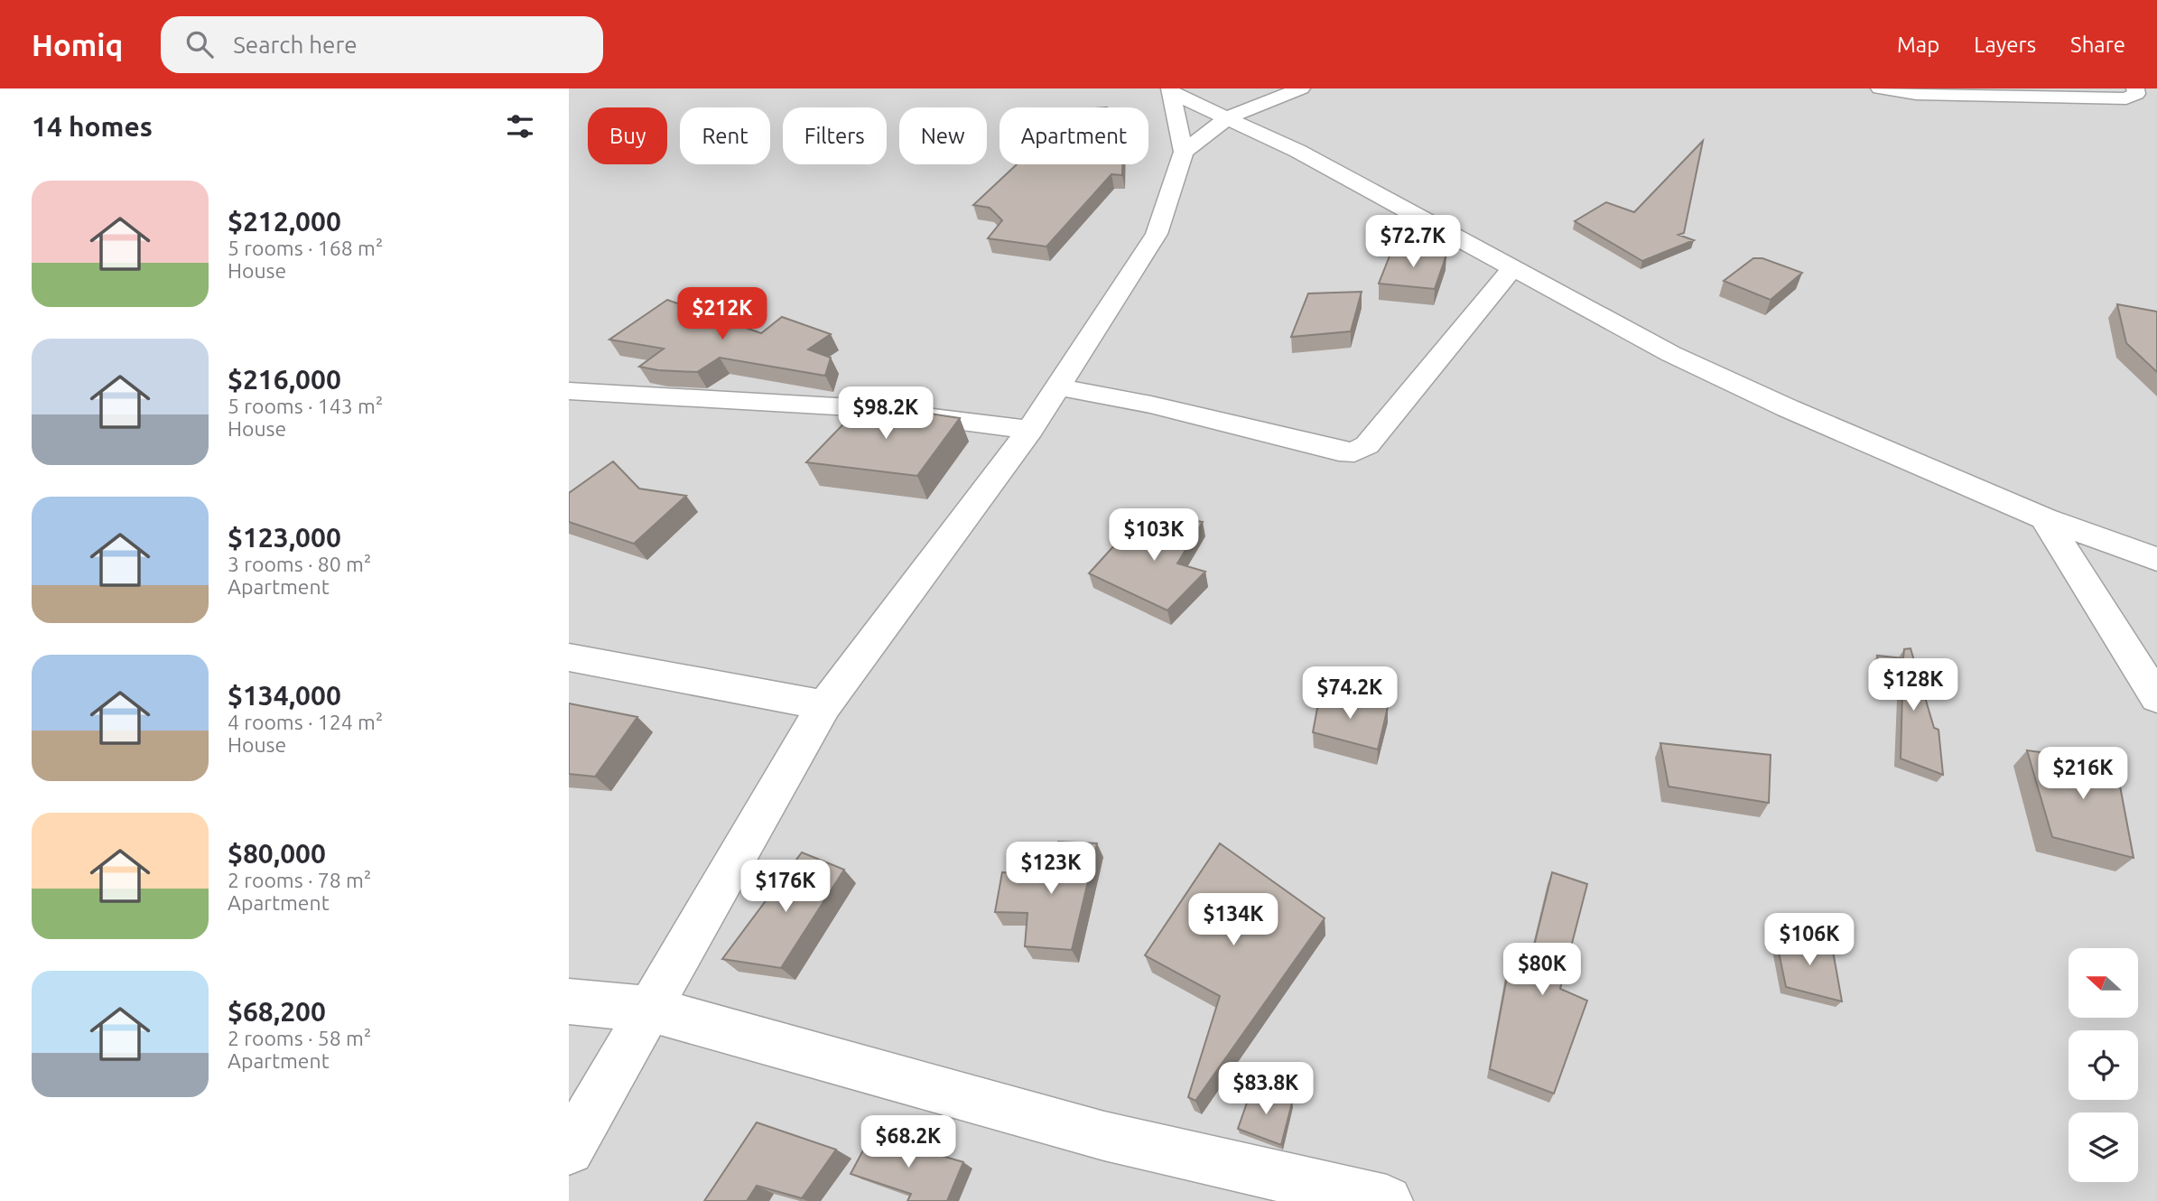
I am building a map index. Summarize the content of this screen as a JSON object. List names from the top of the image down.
{
  "north": "left",
  "page": {
    "header": "Homiq",
    "search": "Search here",
    "nav": ["Map", "Layers", "Share"],
    "heading": "14 homes",
    "chip": [
      "Buy",
      "Rent",
      "Filters",
      "New",
      "Apartment"
    ],
    "list": [
      {
        "name": "$212,000",
        "note": "5 rooms · 168 m² · House"
      },
      {
        "name": "$216,000",
        "note": "5 rooms · 143 m² · House"
      },
      {
        "name": "$123,000",
        "note": "3 rooms · 80 m² · Apartment"
      },
      {
        "name": "$134,000",
        "note": "4 rooms · 124 m² · House"
      },
      {
        "name": "$80,000",
        "note": "2 rooms · 78 m² · Apartment"
      },
      {
        "name": "$68,200",
        "note": "2 rooms · 58 m² · Apartment"
      }
    ],
    "price": [
      "$72.7K",
      "$212K",
      "$98.2K",
      "$103K",
      "$128K",
      "$74.2K",
      "$216K",
      "$123K",
      "$176K",
      "$134K",
      "$106K",
      "$80K",
      "$83.8K",
      "$68.2K"
    ]
  }
}
